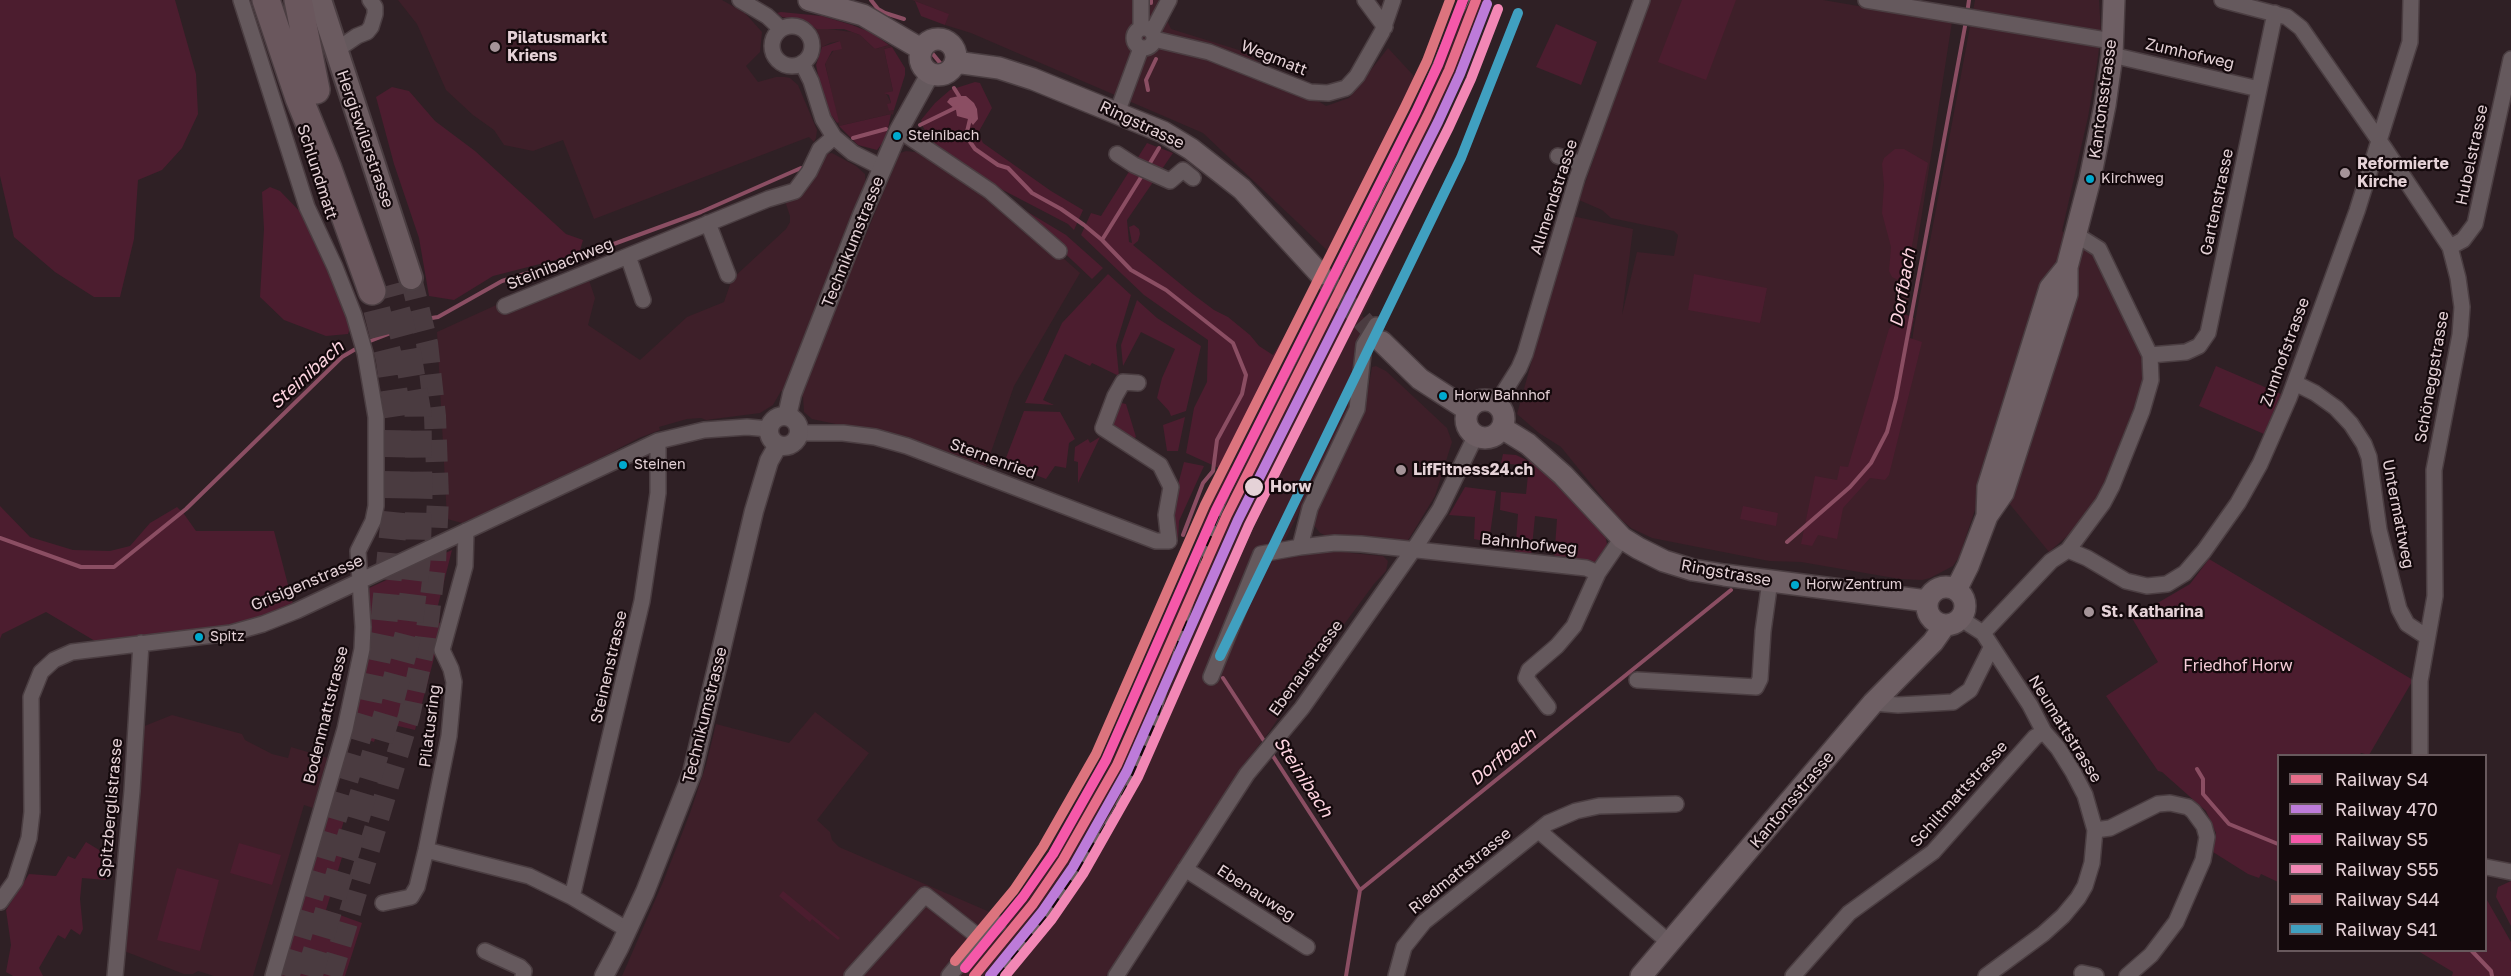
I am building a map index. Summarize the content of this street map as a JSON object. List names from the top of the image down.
{
  "streets": {
    "main road": ["Kantonsstrasse", "Ringstrasse", "Hergiswilerstrasse"],
    "street": [
      "Zumhofweg",
      "Wegmatt",
      "Hubelstrasse",
      "Schlundmatt",
      "Allmendstrasse",
      "Gartenstrasse",
      "Technikumstrasse",
      "Steinibachweg",
      "Zumhofstrasse",
      "Schöneggstrasse",
      "Sternenried",
      "Untermattweg",
      "Bahnhofweg",
      "Grisigenstrasse",
      "Steinenstrasse",
      "Ebenaustrasse",
      "Bodenmattstrasse",
      "Pilatusring",
      "Neumattstrasse",
      "Schiltmattstrasse",
      "Spitzberglistrasse",
      "Riedmattstrasse",
      "Ebenauweg"
    ]
  },
  "crossings": [
    ["Zumhofweg", "Kantonsstrasse"],
    ["Zumhofweg", "Gartenstrasse"],
    ["Kantonsstrasse", "Ringstrasse"],
    ["Kantonsstrasse", "Neumattstrasse"],
    ["Kantonsstrasse", "Riedmattstrasse"],
    ["Ringstrasse", "Allmendstrasse"],
    ["Ringstrasse", "Technikumstrasse"],
    ["Ringstrasse", "Ebenaustrasse"],
    ["Ringstrasse", "Neumattstrasse"],
    ["Hubelstrasse", "Schöneggstrasse"],
    ["Schlundmatt", "Bodenmattstrasse"],
    ["Allmendstrasse", "Ebenaustrasse"],
    ["Gartenstrasse", "Schöneggstrasse"],
    ["Technikumstrasse", "Sternenried"],
    ["Technikumstrasse", "Grisigenstrasse"],
    ["Zumhofstrasse", "Schöneggstrasse"],
    ["Zumhofstrasse", "Untermattweg"],
    ["Schöneggstrasse", "Untermattweg"],
    ["Sternenried", "Grisigenstrasse"],
    ["Bahnhofweg", "Ebenaustrasse"],
    ["Grisigenstrasse", "Steinenstrasse"],
    ["Grisigenstrasse", "Bodenmattstrasse"],
    ["Grisigenstrasse", "Pilatusring"],
    ["Grisigenstrasse", "Spitzberglistrasse"],
    ["Ebenaustrasse", "Ebenauweg"],
    ["Neumattstrasse", "Schiltmattstrasse"]
  ],
  "water": ["Dorfbach", "Steinibach"],
  "parks": ["Friedhof Horw"],
  "places": [
    "Pilatusmarkt Kriens",
    "Steinibach",
    "Reformierte Kirche",
    "Kirchweg",
    "Horw Bahnhof",
    "Steinen",
    "LifFitness24.ch",
    "Horw",
    "Horw Zentrum",
    "St. Katharina",
    "Spitz"
  ],
  "lines": [
    "rail line S4",
    "rail line S5",
    "rail line S44",
    "rail line 470",
    "rail line S55",
    "rail line S41"
  ],
  "legend": [
    "Railway S4",
    "Railway 470",
    "Railway S5",
    "Railway S55",
    "Railway S44",
    "Railway S41"
  ]
}
